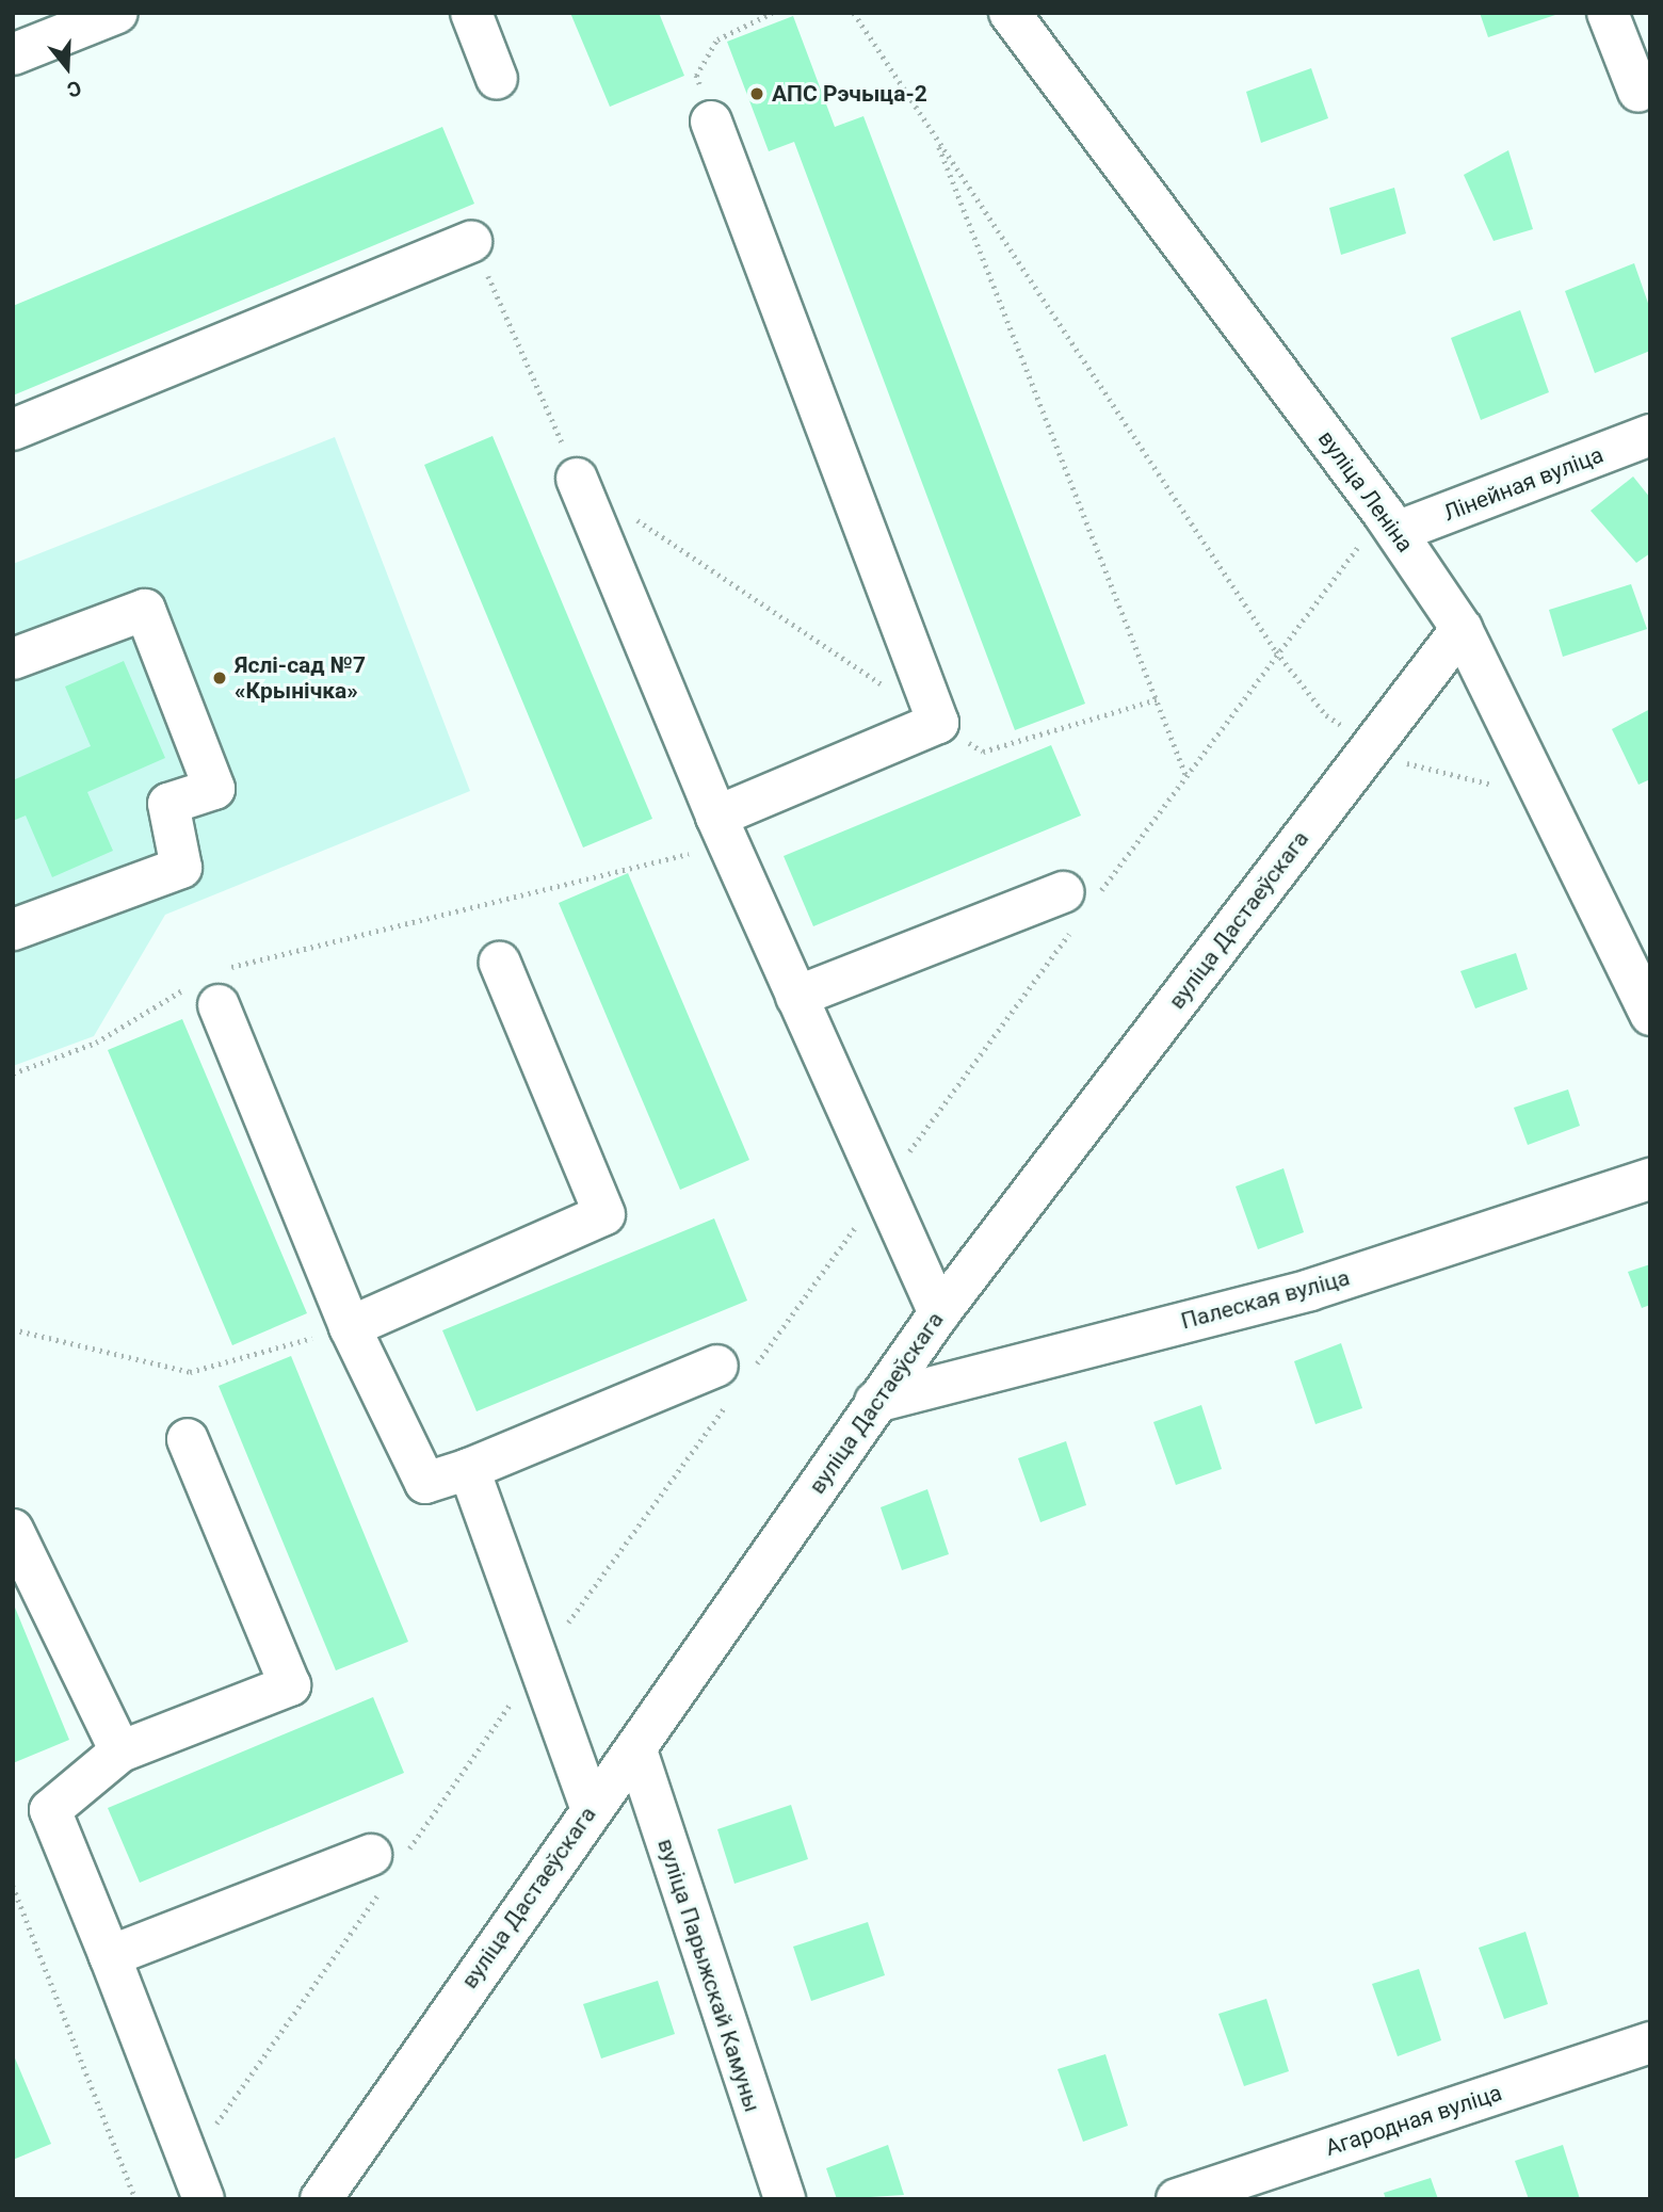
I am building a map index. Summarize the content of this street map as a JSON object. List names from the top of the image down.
{
  "streets": {
    "street": [
      "Лінейная вуліца",
      "вуліца Леніна",
      "вуліца Дастаеўскага",
      "Палеская вуліца",
      "вуліца Парыжскай Камуны",
      "Агародная вуліца"
    ]
  },
  "crossings": [
    ["Лінейная вуліца", "вуліца Леніна"],
    ["вуліца Леніна", "вуліца Дастаеўскага"],
    ["вуліца Дастаеўскага", "Палеская вуліца"],
    ["вуліца Дастаеўскага", "вуліца Парыжскай Камуны"]
  ],
  "places": ["АПС Рэчыца-2", "Яслі-сад №7 «Крынічка»"],
  "north": "bottom"
}
